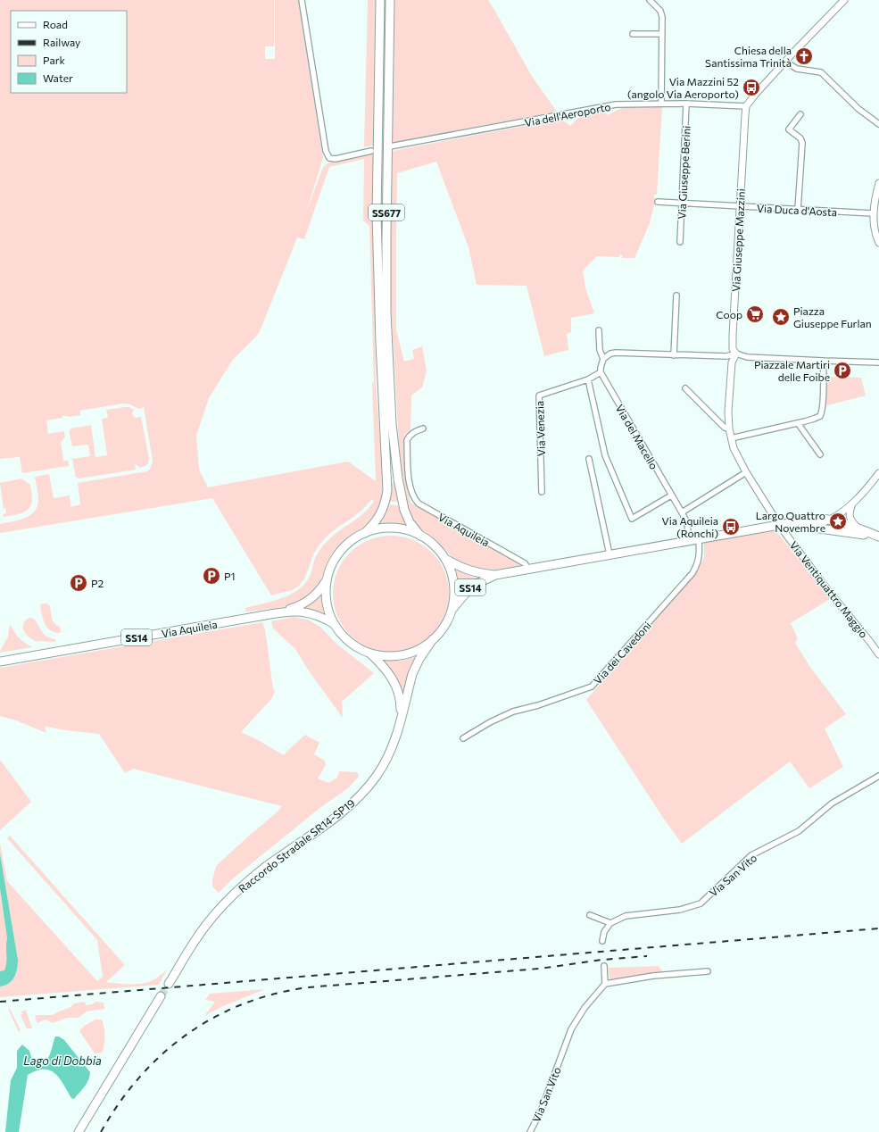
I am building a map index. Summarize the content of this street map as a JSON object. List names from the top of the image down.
{
  "streets": {
    "main road": [
      "SS677",
      "Via Aquileia",
      "SS14",
      "Raccordo Stradale SR14-SP19"
    ],
    "street": [
      "Via dell'Aeroporto",
      "Via Giuseppe Berini",
      "Via Duca d'Aosta",
      "Via Giuseppe Mazzini",
      "Via Venezia",
      "Via del Macello",
      "Via Ventiquattro Maggio",
      "Via dei Cavedoni",
      "Via San Vito"
    ]
  },
  "crossings": [
    ["Via dell'Aeroporto", "Via Giuseppe Berini"],
    ["Via dell'Aeroporto", "Via Giuseppe Mazzini"],
    ["Via Giuseppe Berini", "Via Duca d'Aosta"],
    ["Via Duca d'Aosta", "Via Giuseppe Mazzini"],
    ["SS677", "SS14"],
    ["Via Giuseppe Mazzini", "Via Ventiquattro Maggio"],
    ["Via Venezia", "Via del Macello"],
    ["Via Aquileia", "SS14"],
    ["SS14", "Raccordo Stradale SR14-SP19"]
  ],
  "water": ["Lago di Dobbia"],
  "places": {
    "church": ["Chiesa della Santissima Trinità"],
    "bus stop": ["Via Mazzini 52 (angolo Via Aeroporto)", "Via Aquileia (Ronchi)"],
    "supermarket": ["Coop"],
    "place": ["Piazza Giuseppe Furlan", "Largo Quattro Novembre"],
    "parking": ["Piazzale Martiri delle Foibe", "P1", "P2"]
  },
  "legend": [
    "Road",
    "Railway",
    "Park",
    "Water"
  ]
}
